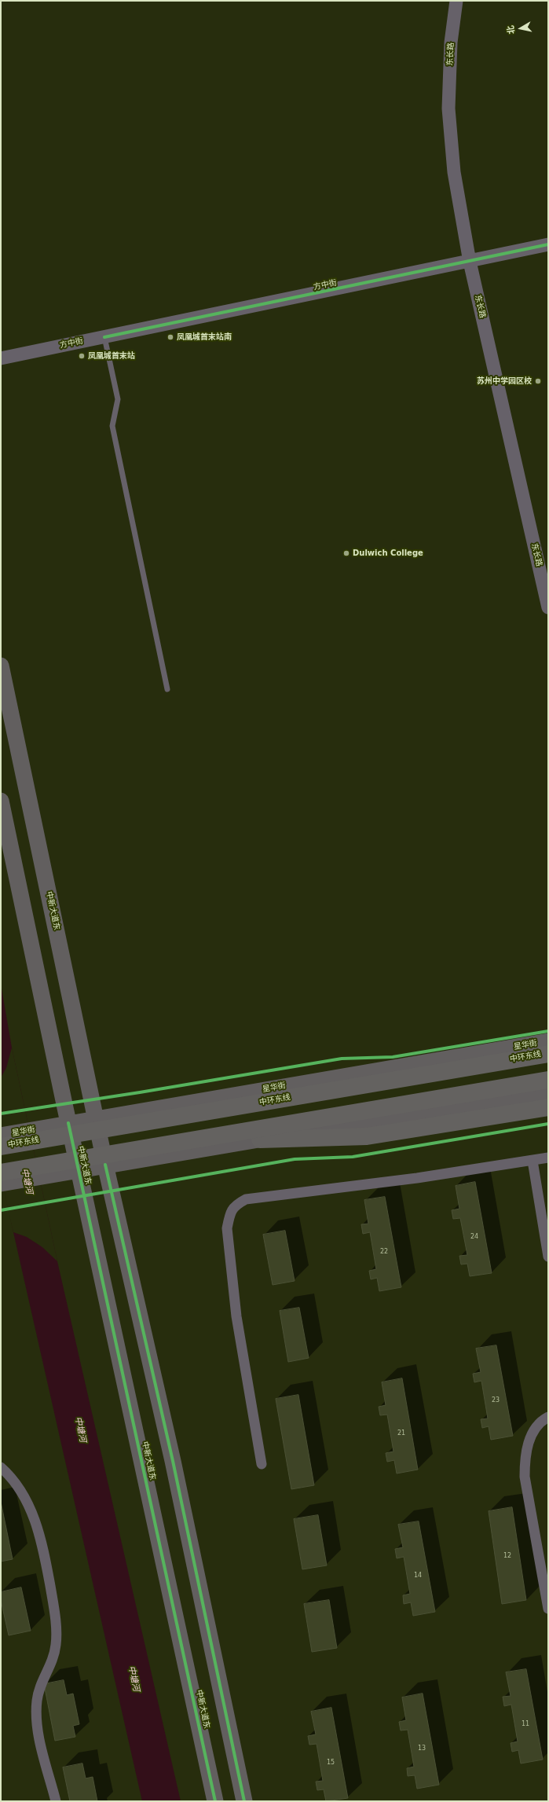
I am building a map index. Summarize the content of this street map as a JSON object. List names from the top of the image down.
{
  "streets": {
    "highway": ["中环东线"],
    "main road": ["中新大道东", "星华街"],
    "street": ["东长路", "方中街"]
  },
  "crossings": [
    ["东长路", "方中街"],
    ["中新大道东", "星华街"]
  ],
  "water": ["中塘河"],
  "places": [
    "凤凰城首末站南",
    "凤凰城首末站",
    "苏州中学园区校",
    "Dulwich College"
  ],
  "house_numbers": [
    "24",
    "22",
    "23",
    "21",
    "12",
    "14",
    "11",
    "13",
    "15"
  ],
  "north": "left"
}
